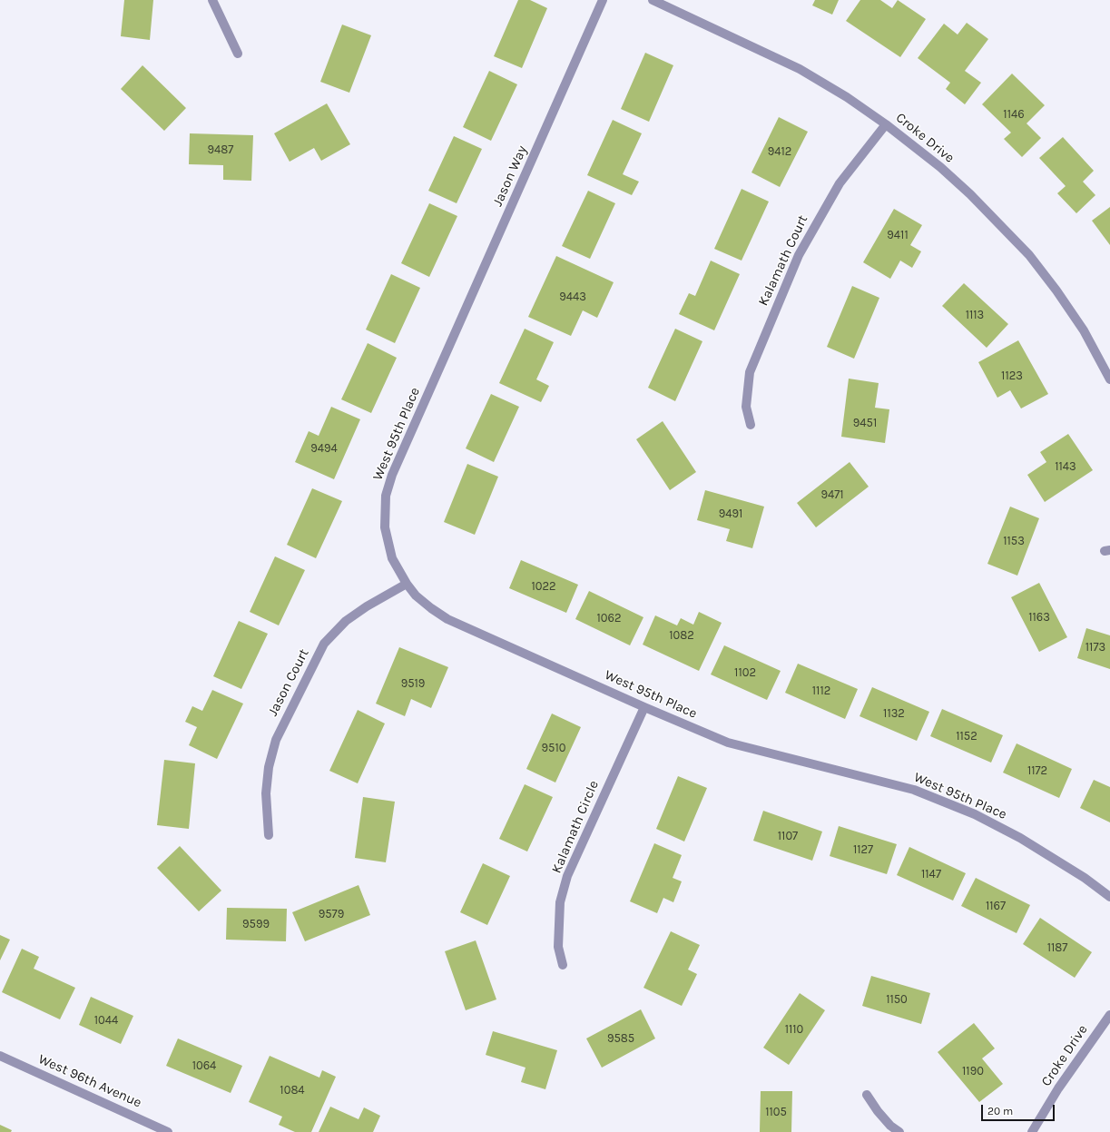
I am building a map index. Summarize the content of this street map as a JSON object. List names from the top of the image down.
{
  "streets": {
    "street": [
      "Croke Drive",
      "Jason Way",
      "Kalamath Court",
      "West 95th Place",
      "Jason Court",
      "Kalamath Circle",
      "West 96th Avenue"
    ]
  },
  "crossings": [
    ["Croke Drive", "Kalamath Court"],
    ["Jason Way", "West 95th Place"],
    ["West 95th Place", "Jason Court"],
    ["West 95th Place", "Kalamath Circle"]
  ],
  "house_numbers": [
    "1146",
    "9487",
    "9412",
    "9411",
    "9443",
    "1113",
    "1123",
    "9451",
    "9494",
    "1143",
    "9471",
    "9491",
    "1153",
    "1022",
    "1163",
    "1062",
    "1082",
    "1173",
    "1102",
    "9519",
    "1112",
    "1132",
    "1152",
    "9510",
    "1172",
    "1107",
    "1127",
    "1147",
    "1167",
    "9579",
    "9599",
    "1187",
    "1150",
    "1044",
    "1110",
    "9585",
    "1064",
    "1190",
    "1084",
    "1105"
  ],
  "scale_bar": "20 m"
}
